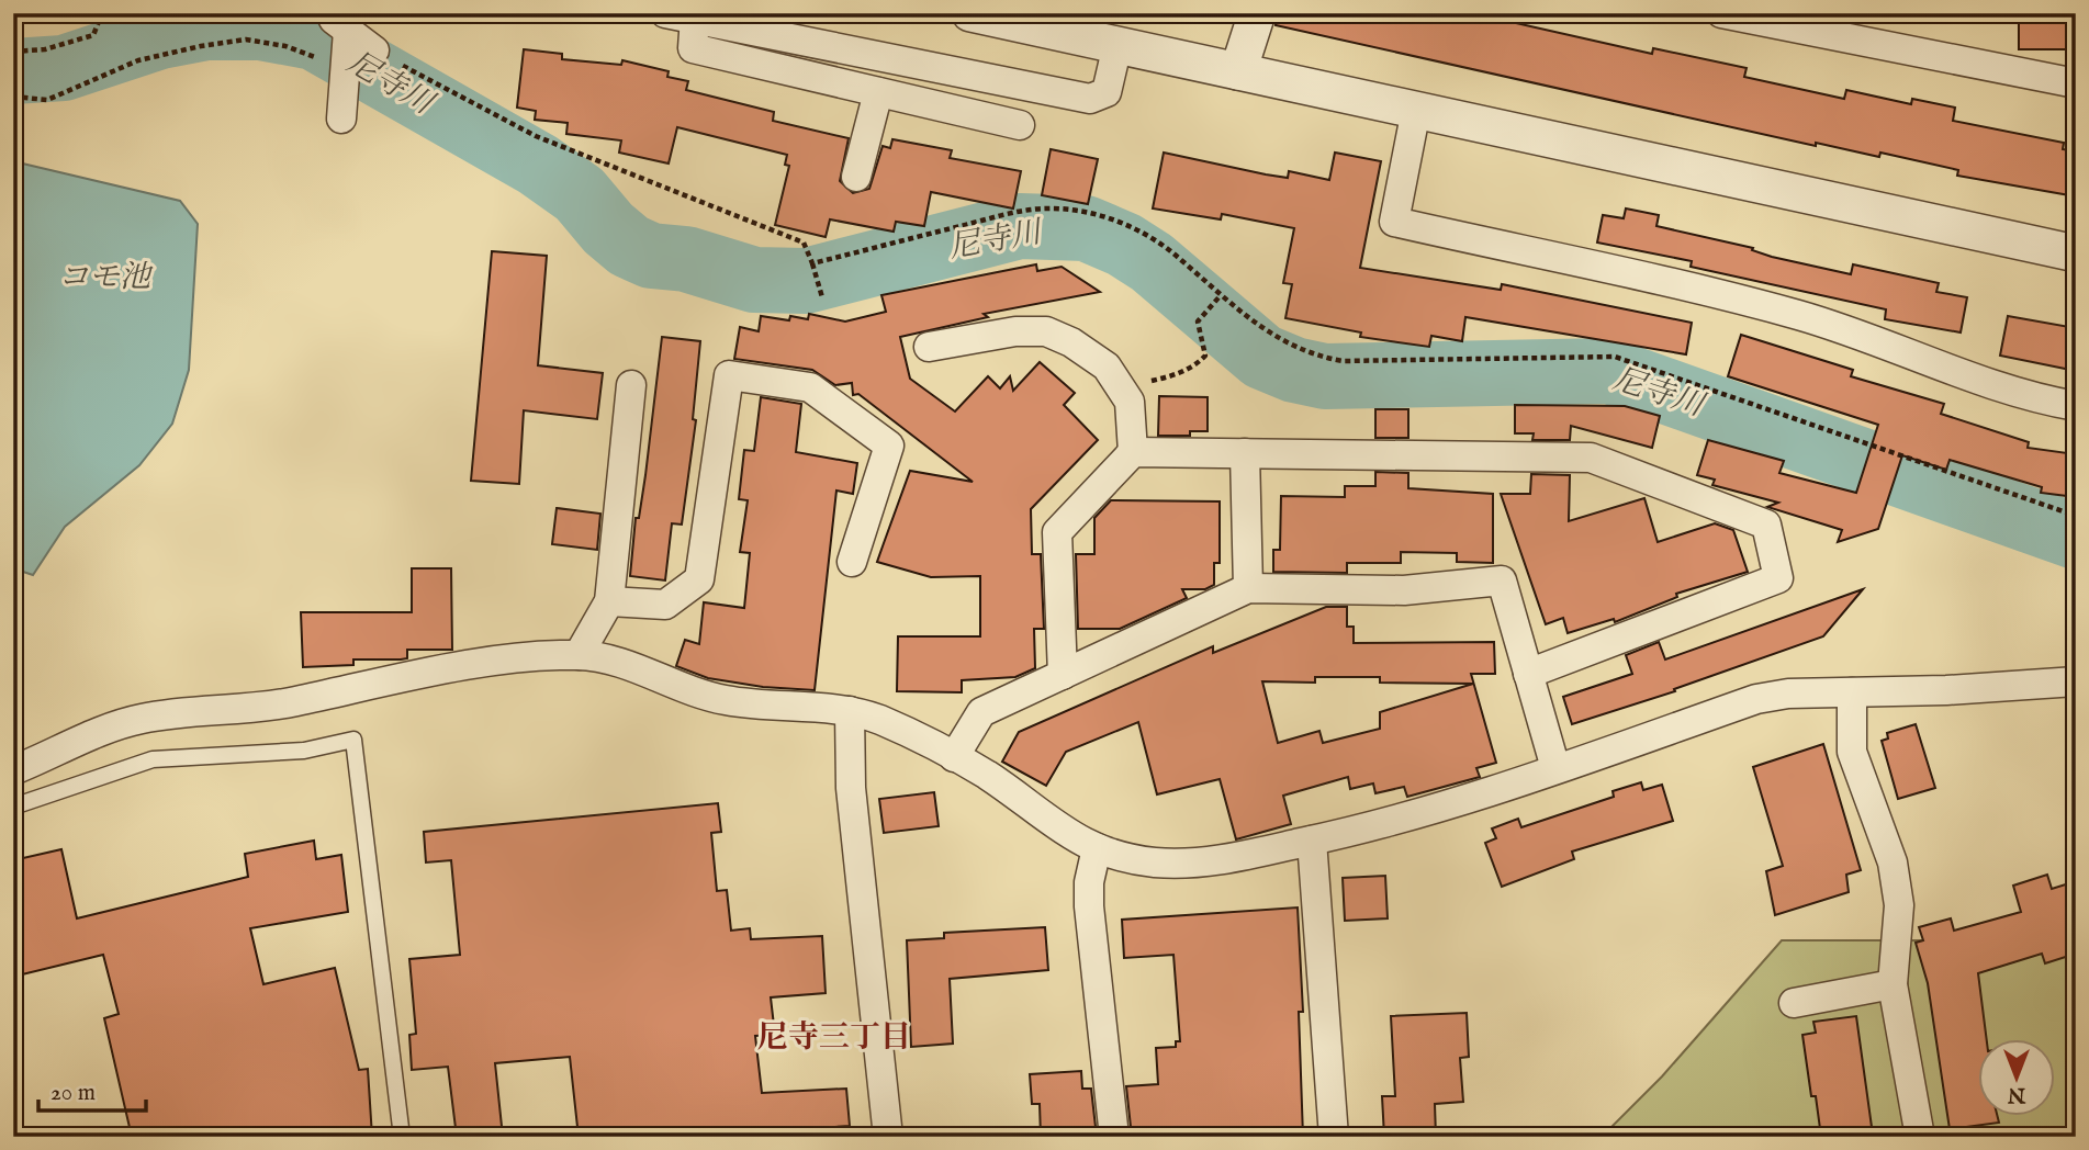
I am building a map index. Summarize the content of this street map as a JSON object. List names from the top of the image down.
{
  "districts": ["尼寺三丁目"],
  "water": ["尼寺川", "コモ池"],
  "scale_bar": "20 m",
  "north": "bottom"
}
